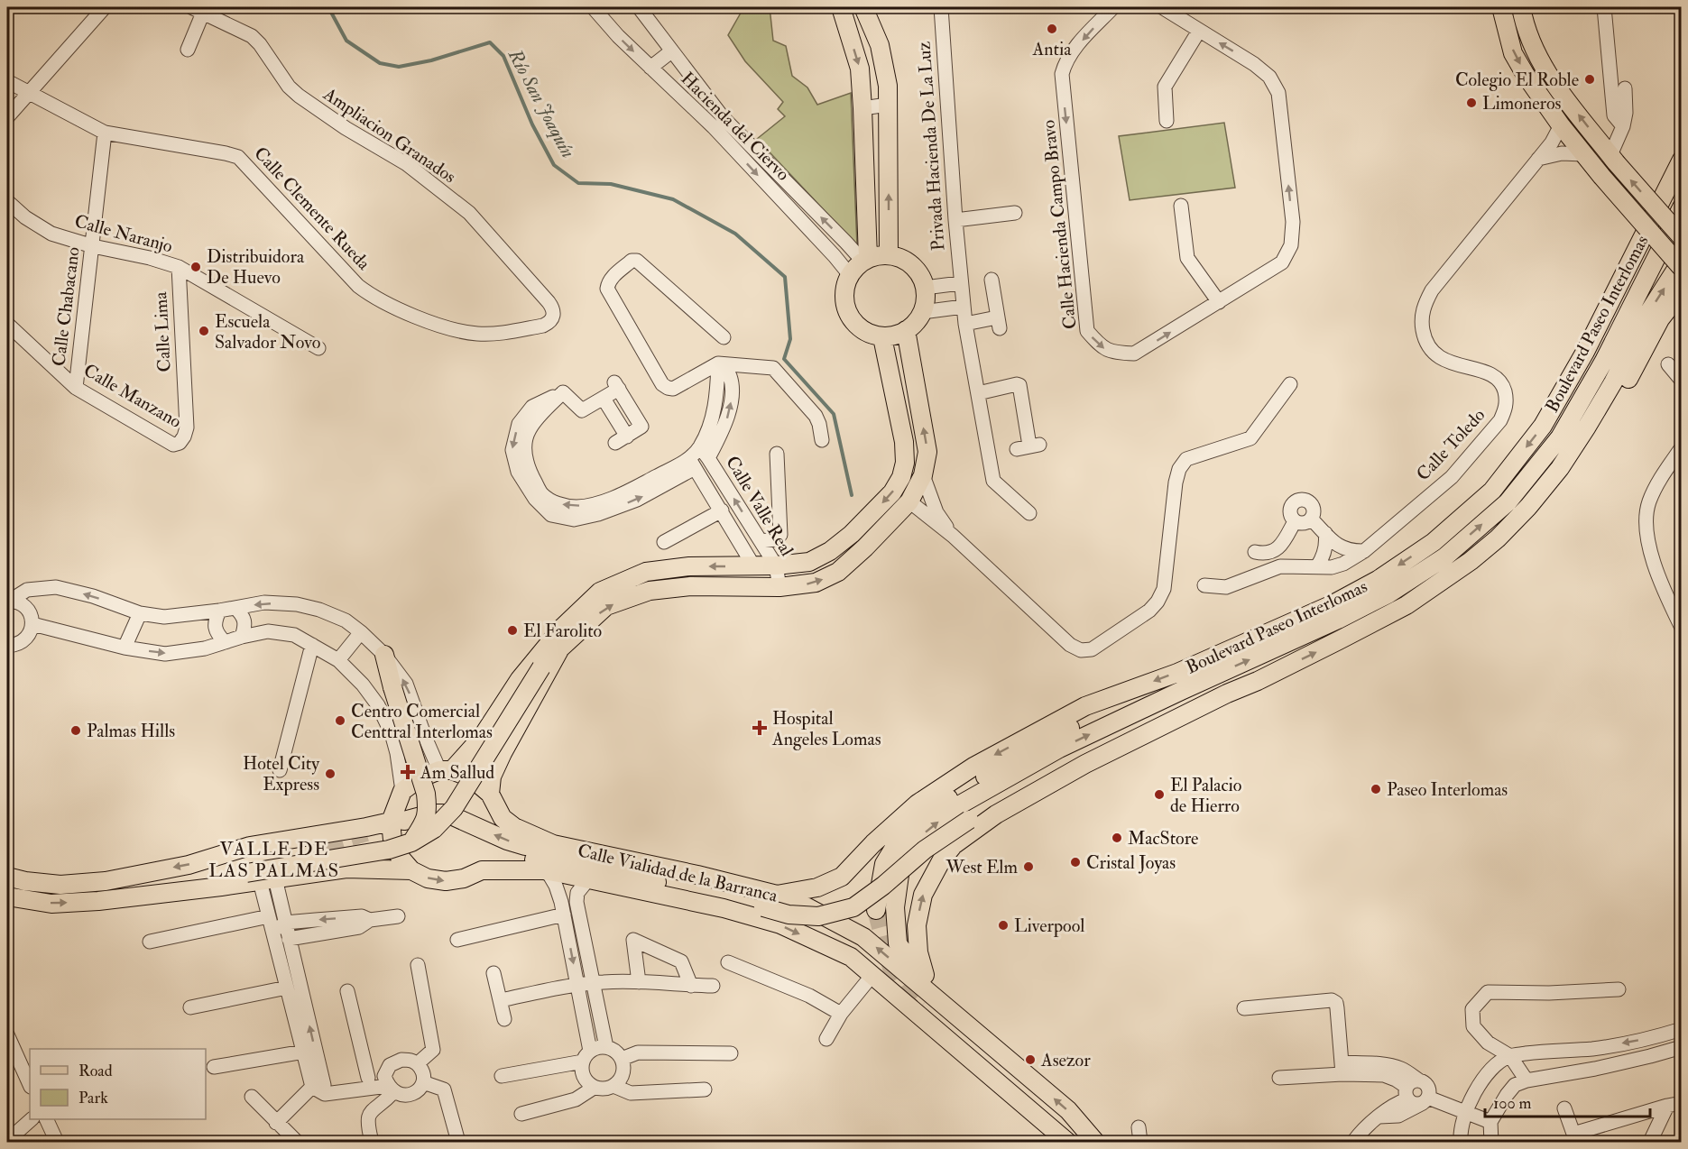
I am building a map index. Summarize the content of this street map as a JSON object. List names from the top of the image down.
{
  "streets": {
    "main road": ["Boulevard Paseo Interlomas", "Calle Vialidad de la Barranca"],
    "street": [
      "Hacienda del Ciervo",
      "Ampliacion Granados",
      "Privada Hacienda De La Luz",
      "Calle Clemente Rueda",
      "Calle Hacienda Campo Bravo",
      "Calle Naranjo",
      "Calle Chabacano",
      "Calle Lima",
      "Calle Manzano",
      "Calle Toledo",
      "Calle Valle Real"
    ]
  },
  "crossings": [
    ["Ampliacion Granados", "Calle Clemente Rueda"],
    ["Calle Clemente Rueda", "Calle Chabacano"],
    ["Calle Naranjo", "Calle Chabacano"],
    ["Calle Naranjo", "Calle Lima"],
    ["Calle Chabacano", "Calle Manzano"],
    ["Boulevard Paseo Interlomas", "Calle Vialidad de la Barranca"],
    ["Calle Lima", "Calle Manzano"]
  ],
  "districts": ["VALLE DE LAS PALMAS"],
  "water": ["Río San Joaquín"],
  "places": {
    "other": [
      "Antia",
      "Colegio El Roble",
      "Limoneros",
      "Distribuidora De Huevo",
      "Escuela Salvador Novo",
      "El Farolito",
      "Centro Comercial Centtral Interlomas",
      "Palmas Hills",
      "Hotel City Express",
      "Paseo Interlomas",
      "El Palacio de Hierro",
      "MacStore",
      "Cristal Joyas",
      "West Elm",
      "Liverpool",
      "Asezor"
    ],
    "health": ["Hospital Angeles Lomas", "Am Sallud"]
  },
  "legend": ["Road", "Park"],
  "scale_bar": "100 m"
}
